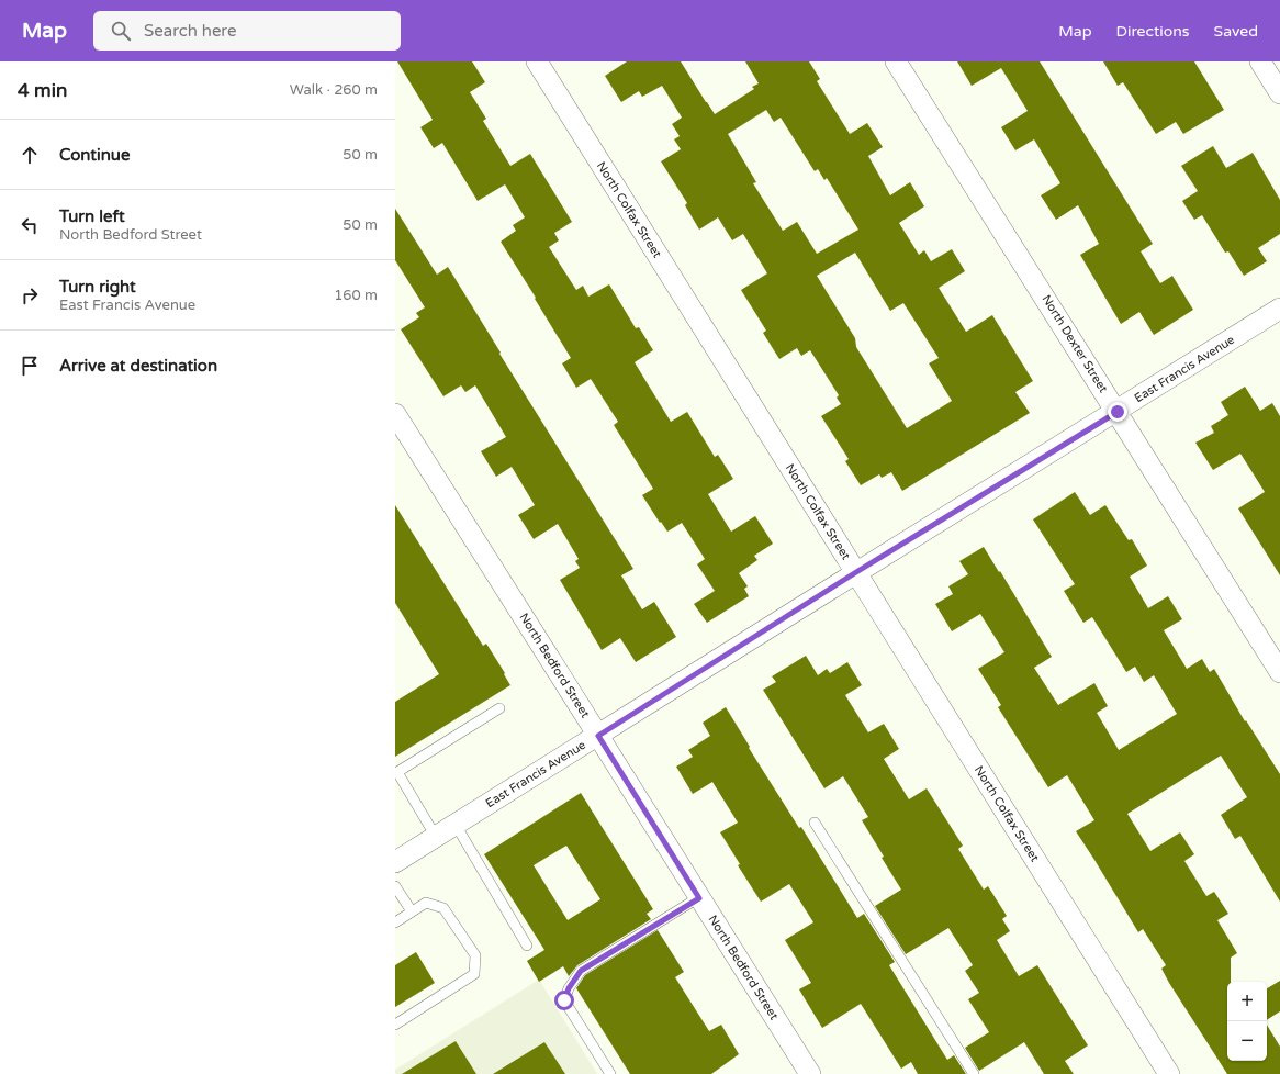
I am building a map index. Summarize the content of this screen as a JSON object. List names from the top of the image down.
{
  "streets": {
    "street": [
      "North Colfax Street",
      "North Dexter Street",
      "East Francis Avenue",
      "North Bedford Street"
    ]
  },
  "crossings": [
    ["North Colfax Street", "East Francis Avenue"],
    ["North Dexter Street", "East Francis Avenue"],
    ["East Francis Avenue", "North Bedford Street"]
  ],
  "page": {
    "header": "Map",
    "search": "Search here",
    "nav": ["Map", "Directions", "Saved"],
    "heading": ["4 min", "Walk · 260 m"],
    "list": [
      ["Continue", "50 m"],
      ["Turn left", "North Bedford Street", "50 m"],
      ["Turn right", "East Francis Avenue", "160 m"],
      "Arrive at destination"
    ],
    "map_buttons": ["+", "−"]
  }
}
